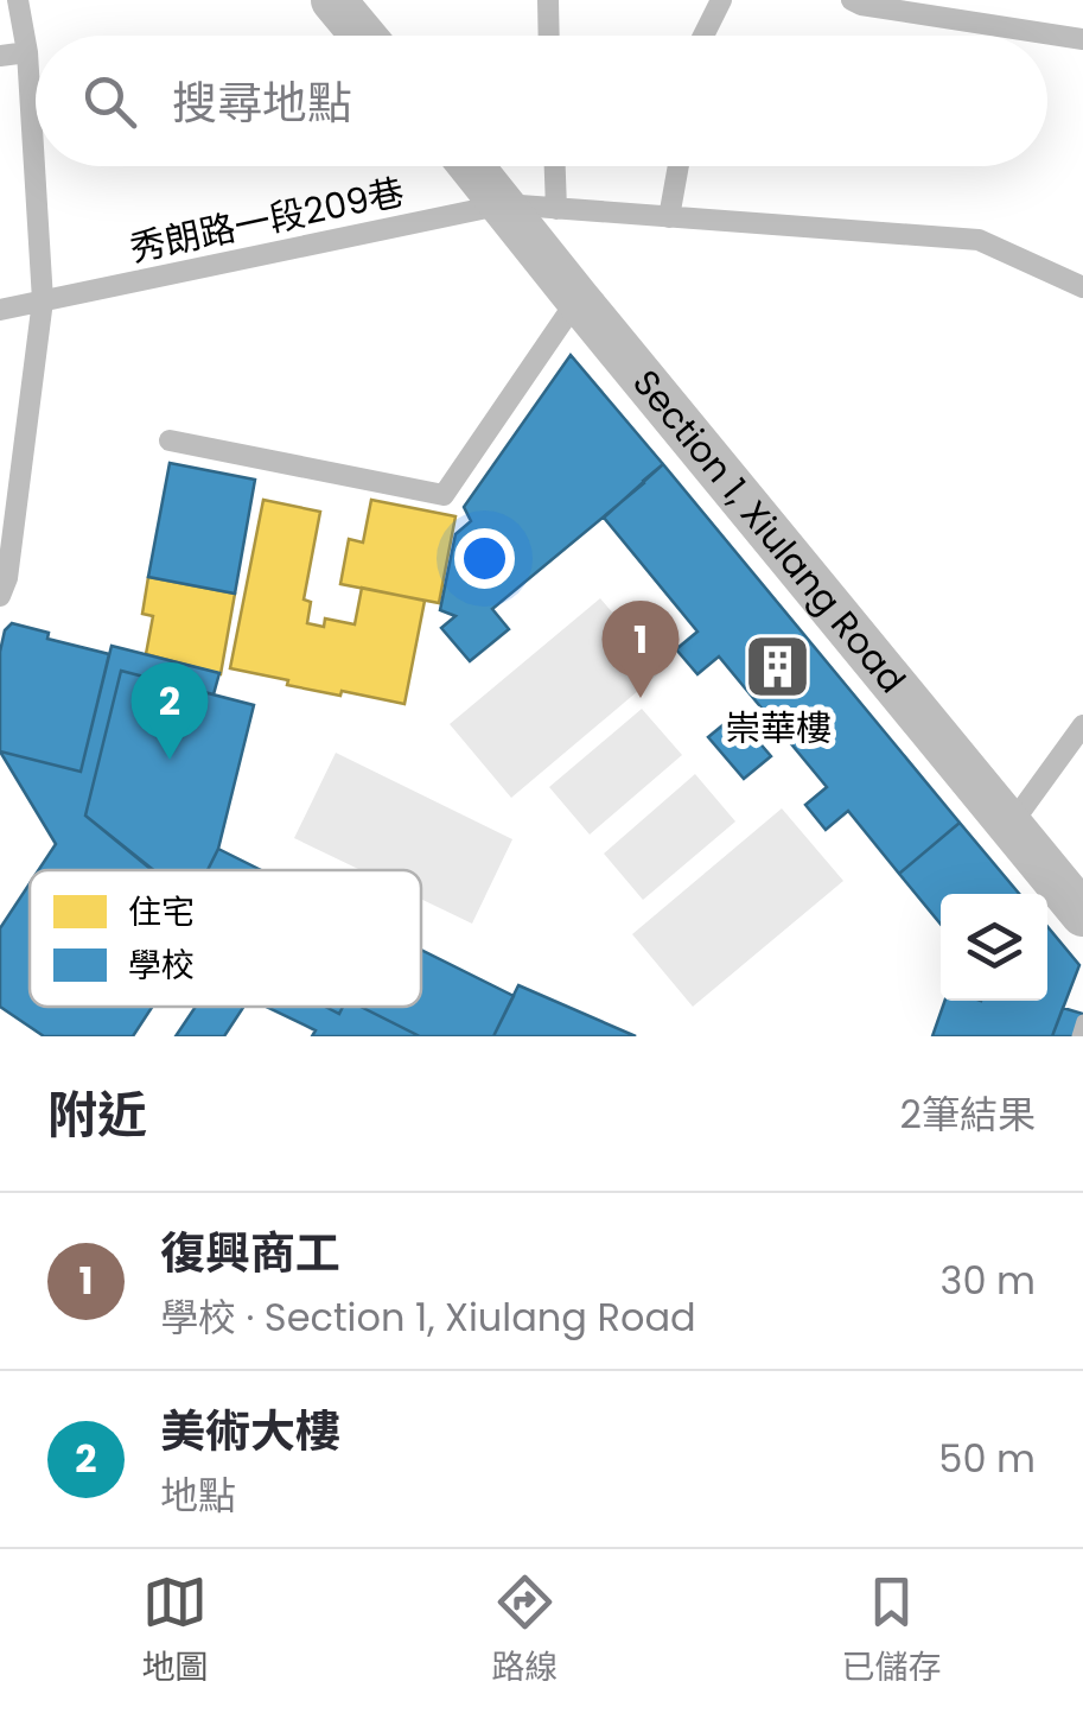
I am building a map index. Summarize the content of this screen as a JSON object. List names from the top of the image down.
{
  "streets": {
    "street": ["Section 1, Xiulang Road"],
    "lane": ["秀朗路一段209巷"]
  },
  "crossings": [
    ["秀朗路一段209巷", "Section 1, Xiulang Road"]
  ],
  "places": {
    "building": ["崇華樓"]
  },
  "legend": ["住宅", "學校"],
  "page": {
    "search": "搜尋地點",
    "pins": ["1", "2"],
    "heading": ["附近", "2筆結果"],
    "list": [
      {
        "mark": "1",
        "name": "復興商工",
        "note": "學校 · Section 1, Xiulang Road",
        "value": "30 m"
      },
      {
        "mark": "2",
        "name": "美術大樓",
        "note": "地點",
        "value": "50 m"
      }
    ],
    "nav": ["地圖", "路線", "已儲存"]
  }
}
